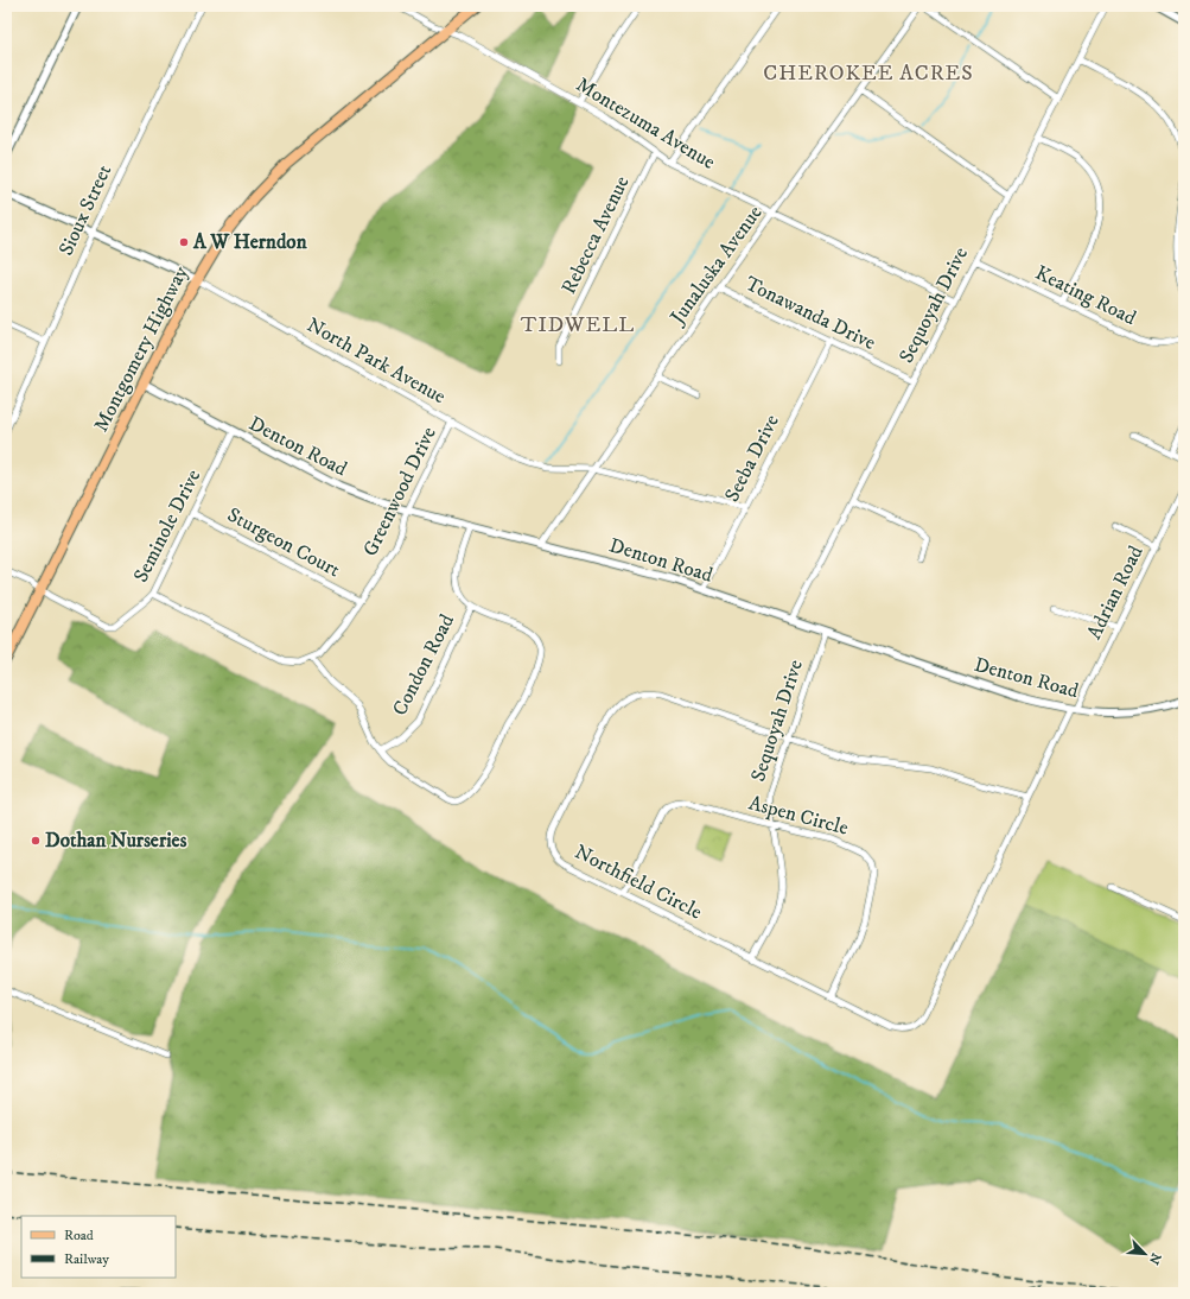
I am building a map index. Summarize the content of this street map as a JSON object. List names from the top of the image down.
{
  "streets": {
    "main road": ["Montgomery Highway"],
    "street": [
      "Montezuma Avenue",
      "Sioux Street",
      "Rebecca Avenue",
      "Junaluska Avenue",
      "Keating Road",
      "Sequoyah Drive",
      "Tonawanda Drive",
      "North Park Avenue",
      "Denton Road",
      "Seeba Drive",
      "Greenwood Drive",
      "Seminole Drive",
      "Sturgeon Court",
      "Adrian Road",
      "Condon Road",
      "Aspen Circle",
      "Northfield Circle"
    ]
  },
  "crossings": [
    ["Montezuma Avenue", "Rebecca Avenue"],
    ["Montezuma Avenue", "Junaluska Avenue"],
    ["Montezuma Avenue", "Sequoyah Drive"],
    ["Montezuma Avenue", "Montgomery Highway"],
    ["Sioux Street", "North Park Avenue"],
    ["Junaluska Avenue", "Tonawanda Drive"],
    ["Junaluska Avenue", "North Park Avenue"],
    ["Junaluska Avenue", "Denton Road"],
    ["Keating Road", "Sequoyah Drive"],
    ["Sequoyah Drive", "Tonawanda Drive"],
    ["Sequoyah Drive", "Denton Road"],
    ["Sequoyah Drive", "Aspen Circle"],
    ["Sequoyah Drive", "Northfield Circle"],
    ["Tonawanda Drive", "Seeba Drive"],
    ["Montgomery Highway", "North Park Avenue"],
    ["Montgomery Highway", "Denton Road"],
    ["Montgomery Highway", "Seminole Drive"],
    ["North Park Avenue", "Seeba Drive"],
    ["North Park Avenue", "Greenwood Drive"],
    ["Denton Road", "Seeba Drive"],
    ["Denton Road", "Greenwood Drive"],
    ["Denton Road", "Seminole Drive"],
    ["Denton Road", "Adrian Road"],
    ["Denton Road", "Northfield Circle"],
    ["Greenwood Drive", "Sturgeon Court"],
    ["Seminole Drive", "Sturgeon Court"],
    ["Adrian Road", "Northfield Circle"],
    ["Aspen Circle", "Northfield Circle"]
  ],
  "districts": ["CHEROKEE ACRES", "TIDWELL"],
  "places": ["A W Herndon", "Dothan Nurseries"],
  "legend": ["Road", "Railway"],
  "north": "bottom right"
}
